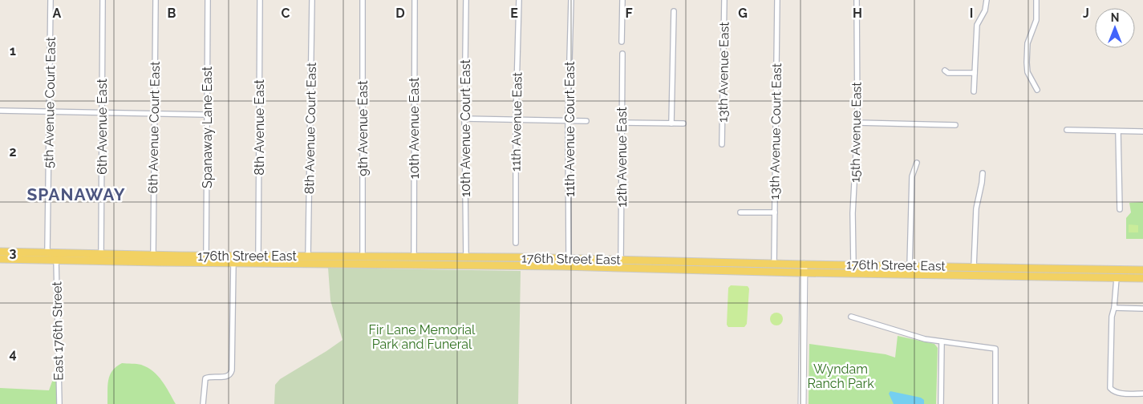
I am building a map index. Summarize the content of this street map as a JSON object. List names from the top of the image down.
{
  "streets": {
    "main road": ["176th Street East"],
    "street": [
      "13th Avenue East",
      "5th Avenue Court East",
      "11th Avenue East",
      "6th Avenue East",
      "6th Avenue Court East",
      "Spanaway Lane East",
      "8th Avenue East",
      "8th Avenue Court East",
      "9th Avenue East",
      "10th Avenue East",
      "10th Avenue Court East",
      "11th Avenue Court East",
      "13th Avenue Court East",
      "15th Avenue East",
      "12th Avenue East",
      "East 176th Street"
    ]
  },
  "crossings": [
    ["5th Avenue Court East", "176th Street East"],
    ["6th Avenue East", "176th Street East"],
    ["6th Avenue Court East", "176th Street East"],
    ["Spanaway Lane East", "176th Street East"],
    ["8th Avenue East", "176th Street East"],
    ["8th Avenue Court East", "176th Street East"],
    ["9th Avenue East", "176th Street East"],
    ["10th Avenue East", "176th Street East"],
    ["10th Avenue Court East", "176th Street East"],
    ["11th Avenue Court East", "176th Street East"],
    ["13th Avenue Court East", "176th Street East"],
    ["15th Avenue East", "176th Street East"],
    ["12th Avenue East", "176th Street East"],
    ["176th Street East", "East 176th Street"]
  ],
  "districts": ["SPANAWAY"],
  "parks": ["Fir Lane Memorial Park and Funeral", "Wyndam Ranch Park"],
  "north": "top",
  "grid": {
    "columns": [
      "A",
      "B",
      "C",
      "D",
      "E",
      "F",
      "G",
      "H",
      "I",
      "J"
    ],
    "rows": [
      "1",
      "2",
      "3",
      "4"
    ]
  }
}
